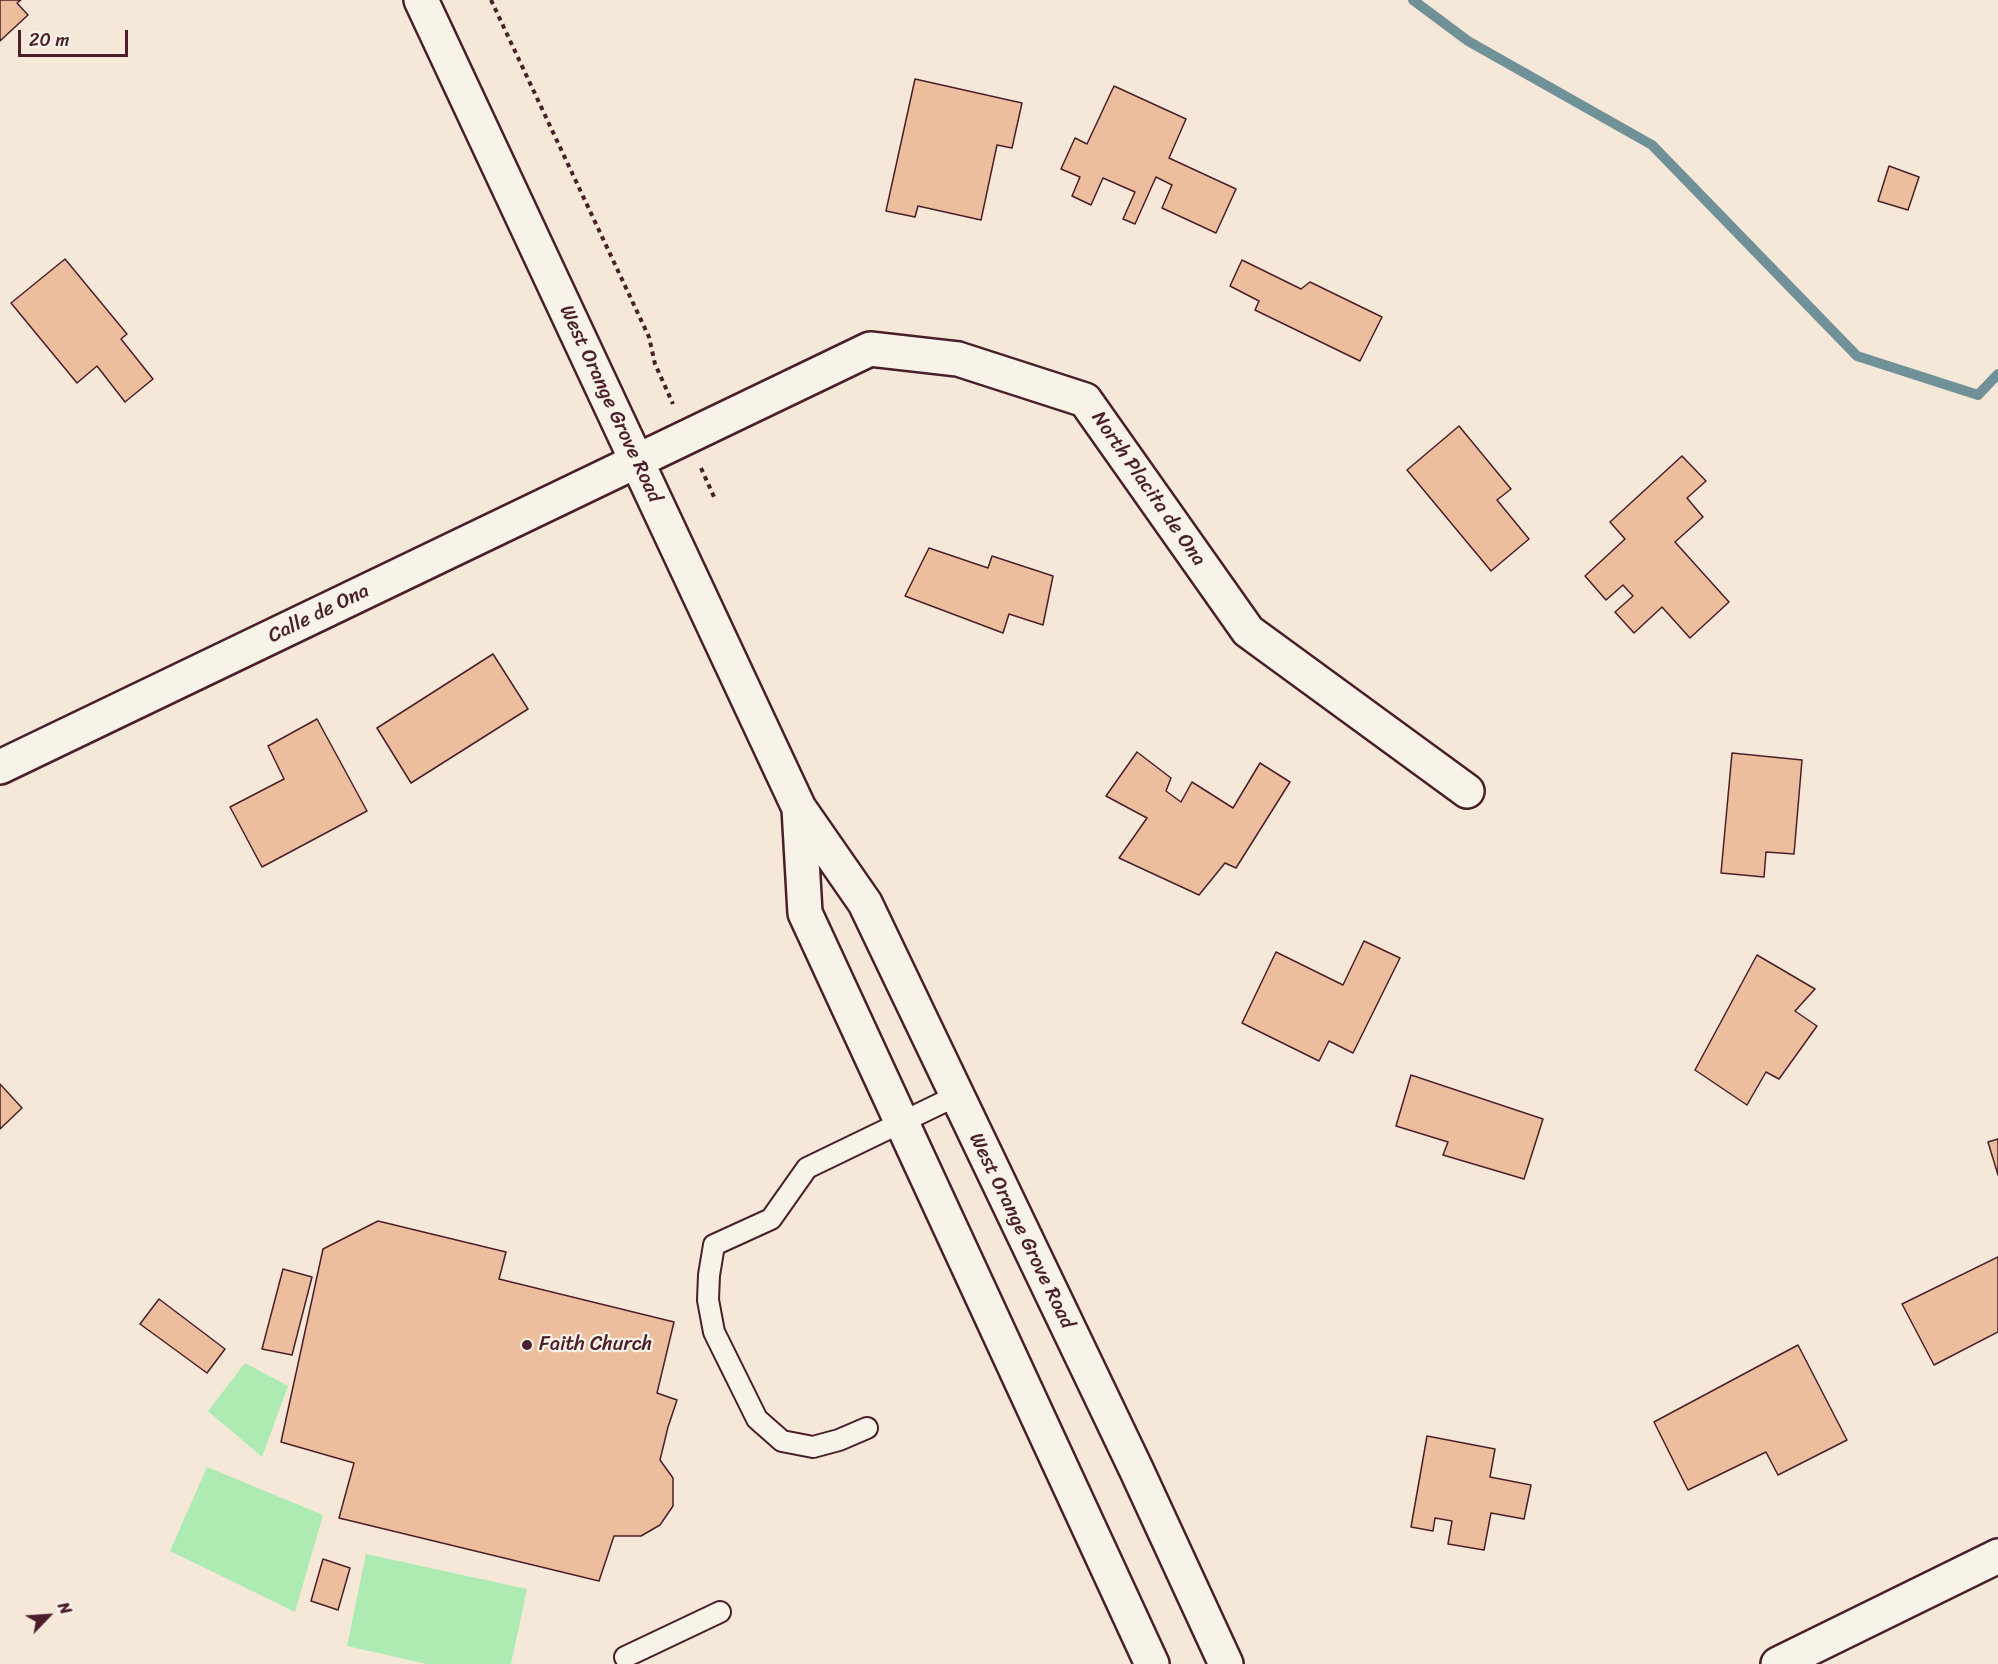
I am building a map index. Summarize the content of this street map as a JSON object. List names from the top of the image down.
{
  "streets": {
    "main road": ["West Orange Grove Road", "North Placita de Ona", "Calle de Ona"]
  },
  "crossings": [
    ["West Orange Grove Road", "North Placita de Ona"],
    ["West Orange Grove Road", "Calle de Ona"],
    ["North Placita de Ona", "Calle de Ona"]
  ],
  "places": ["Faith Church"],
  "scale_bar": "20 m",
  "north": "top right"
}
